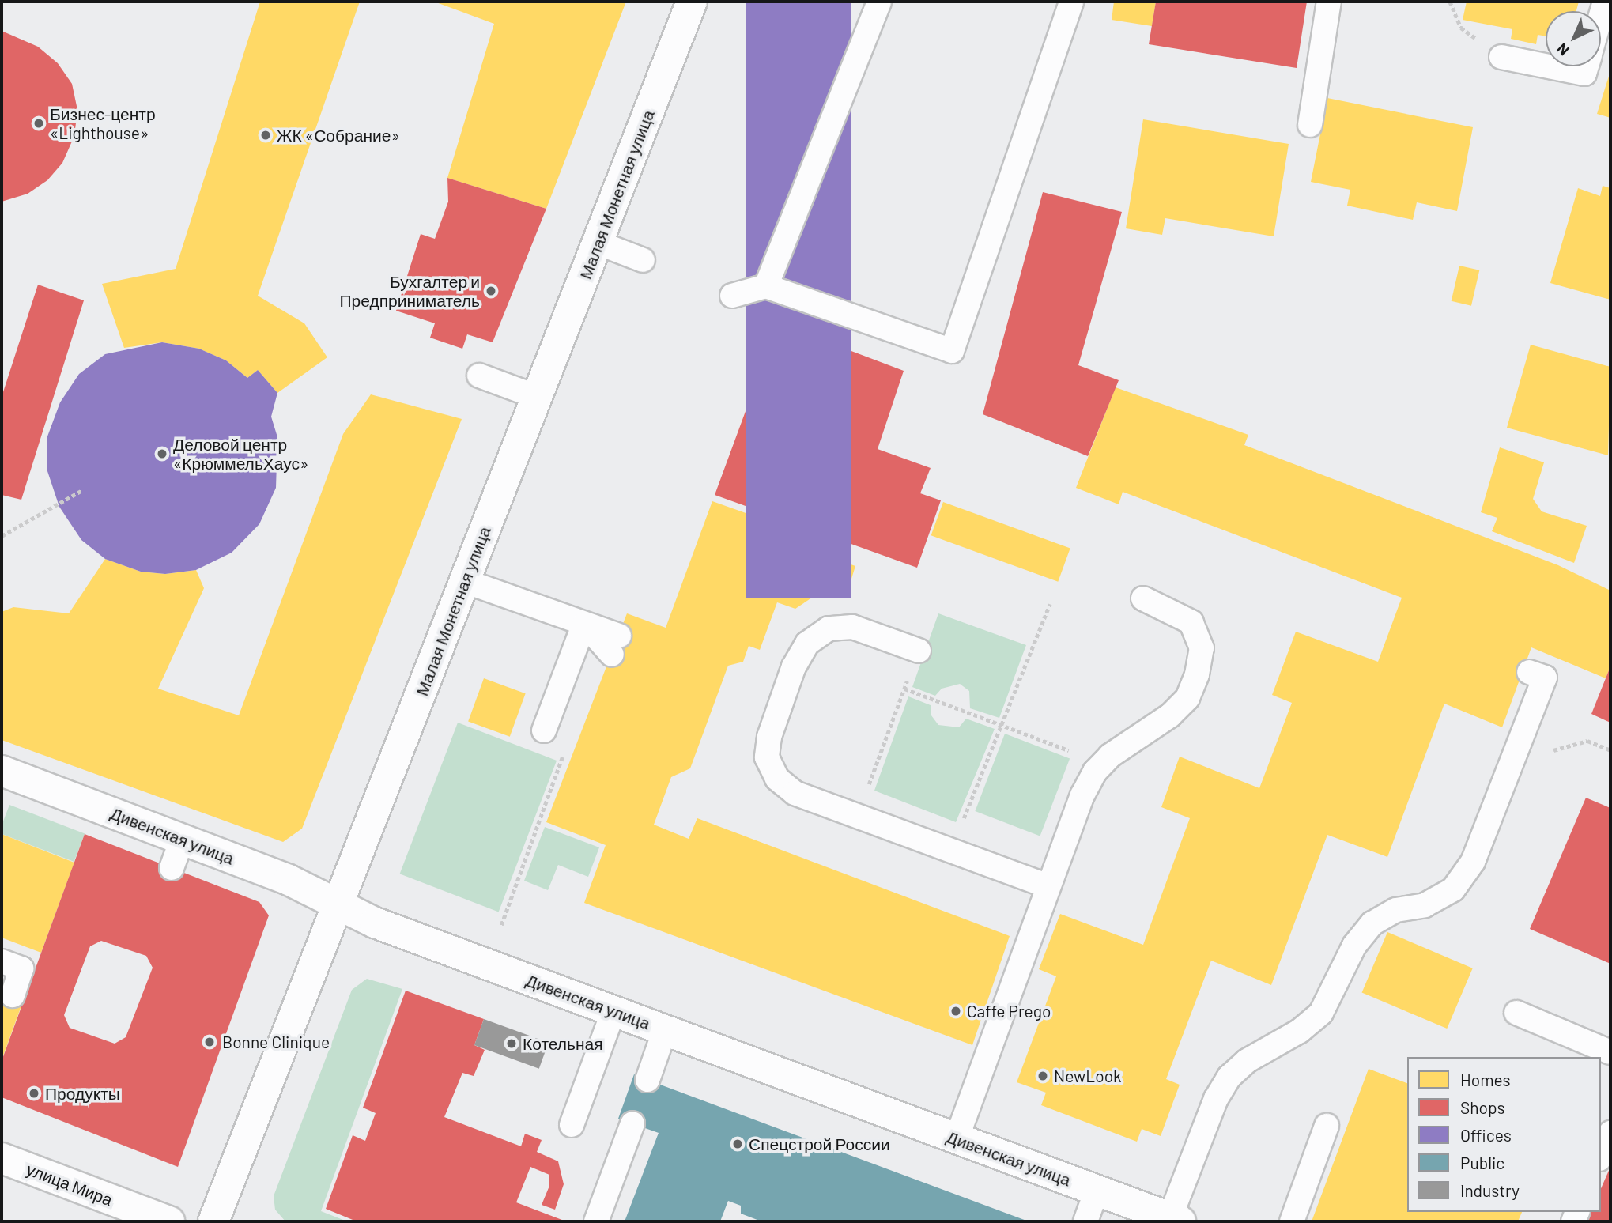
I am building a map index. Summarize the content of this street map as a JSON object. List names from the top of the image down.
{
  "streets": {
    "street": ["Малая Монетная улица", "Дивенская улица", "улица Мира"]
  },
  "crossings": [
    ["Малая Монетная улица", "Дивенская улица"]
  ],
  "places": [
    "Бизнес-центр «Lighthouse»",
    "ЖК «Собрание»",
    "Бухгалтер и Предприниматель",
    "Деловой центр «КрюммельХаус»",
    "Caffe Prego",
    "Bonne Clinique",
    "Котельная",
    "NewLook",
    "Продукты",
    "Спецстрой России"
  ],
  "legend": [
    "Homes",
    "Shops",
    "Offices",
    "Public",
    "Industry"
  ],
  "north": "bottom left"
}
